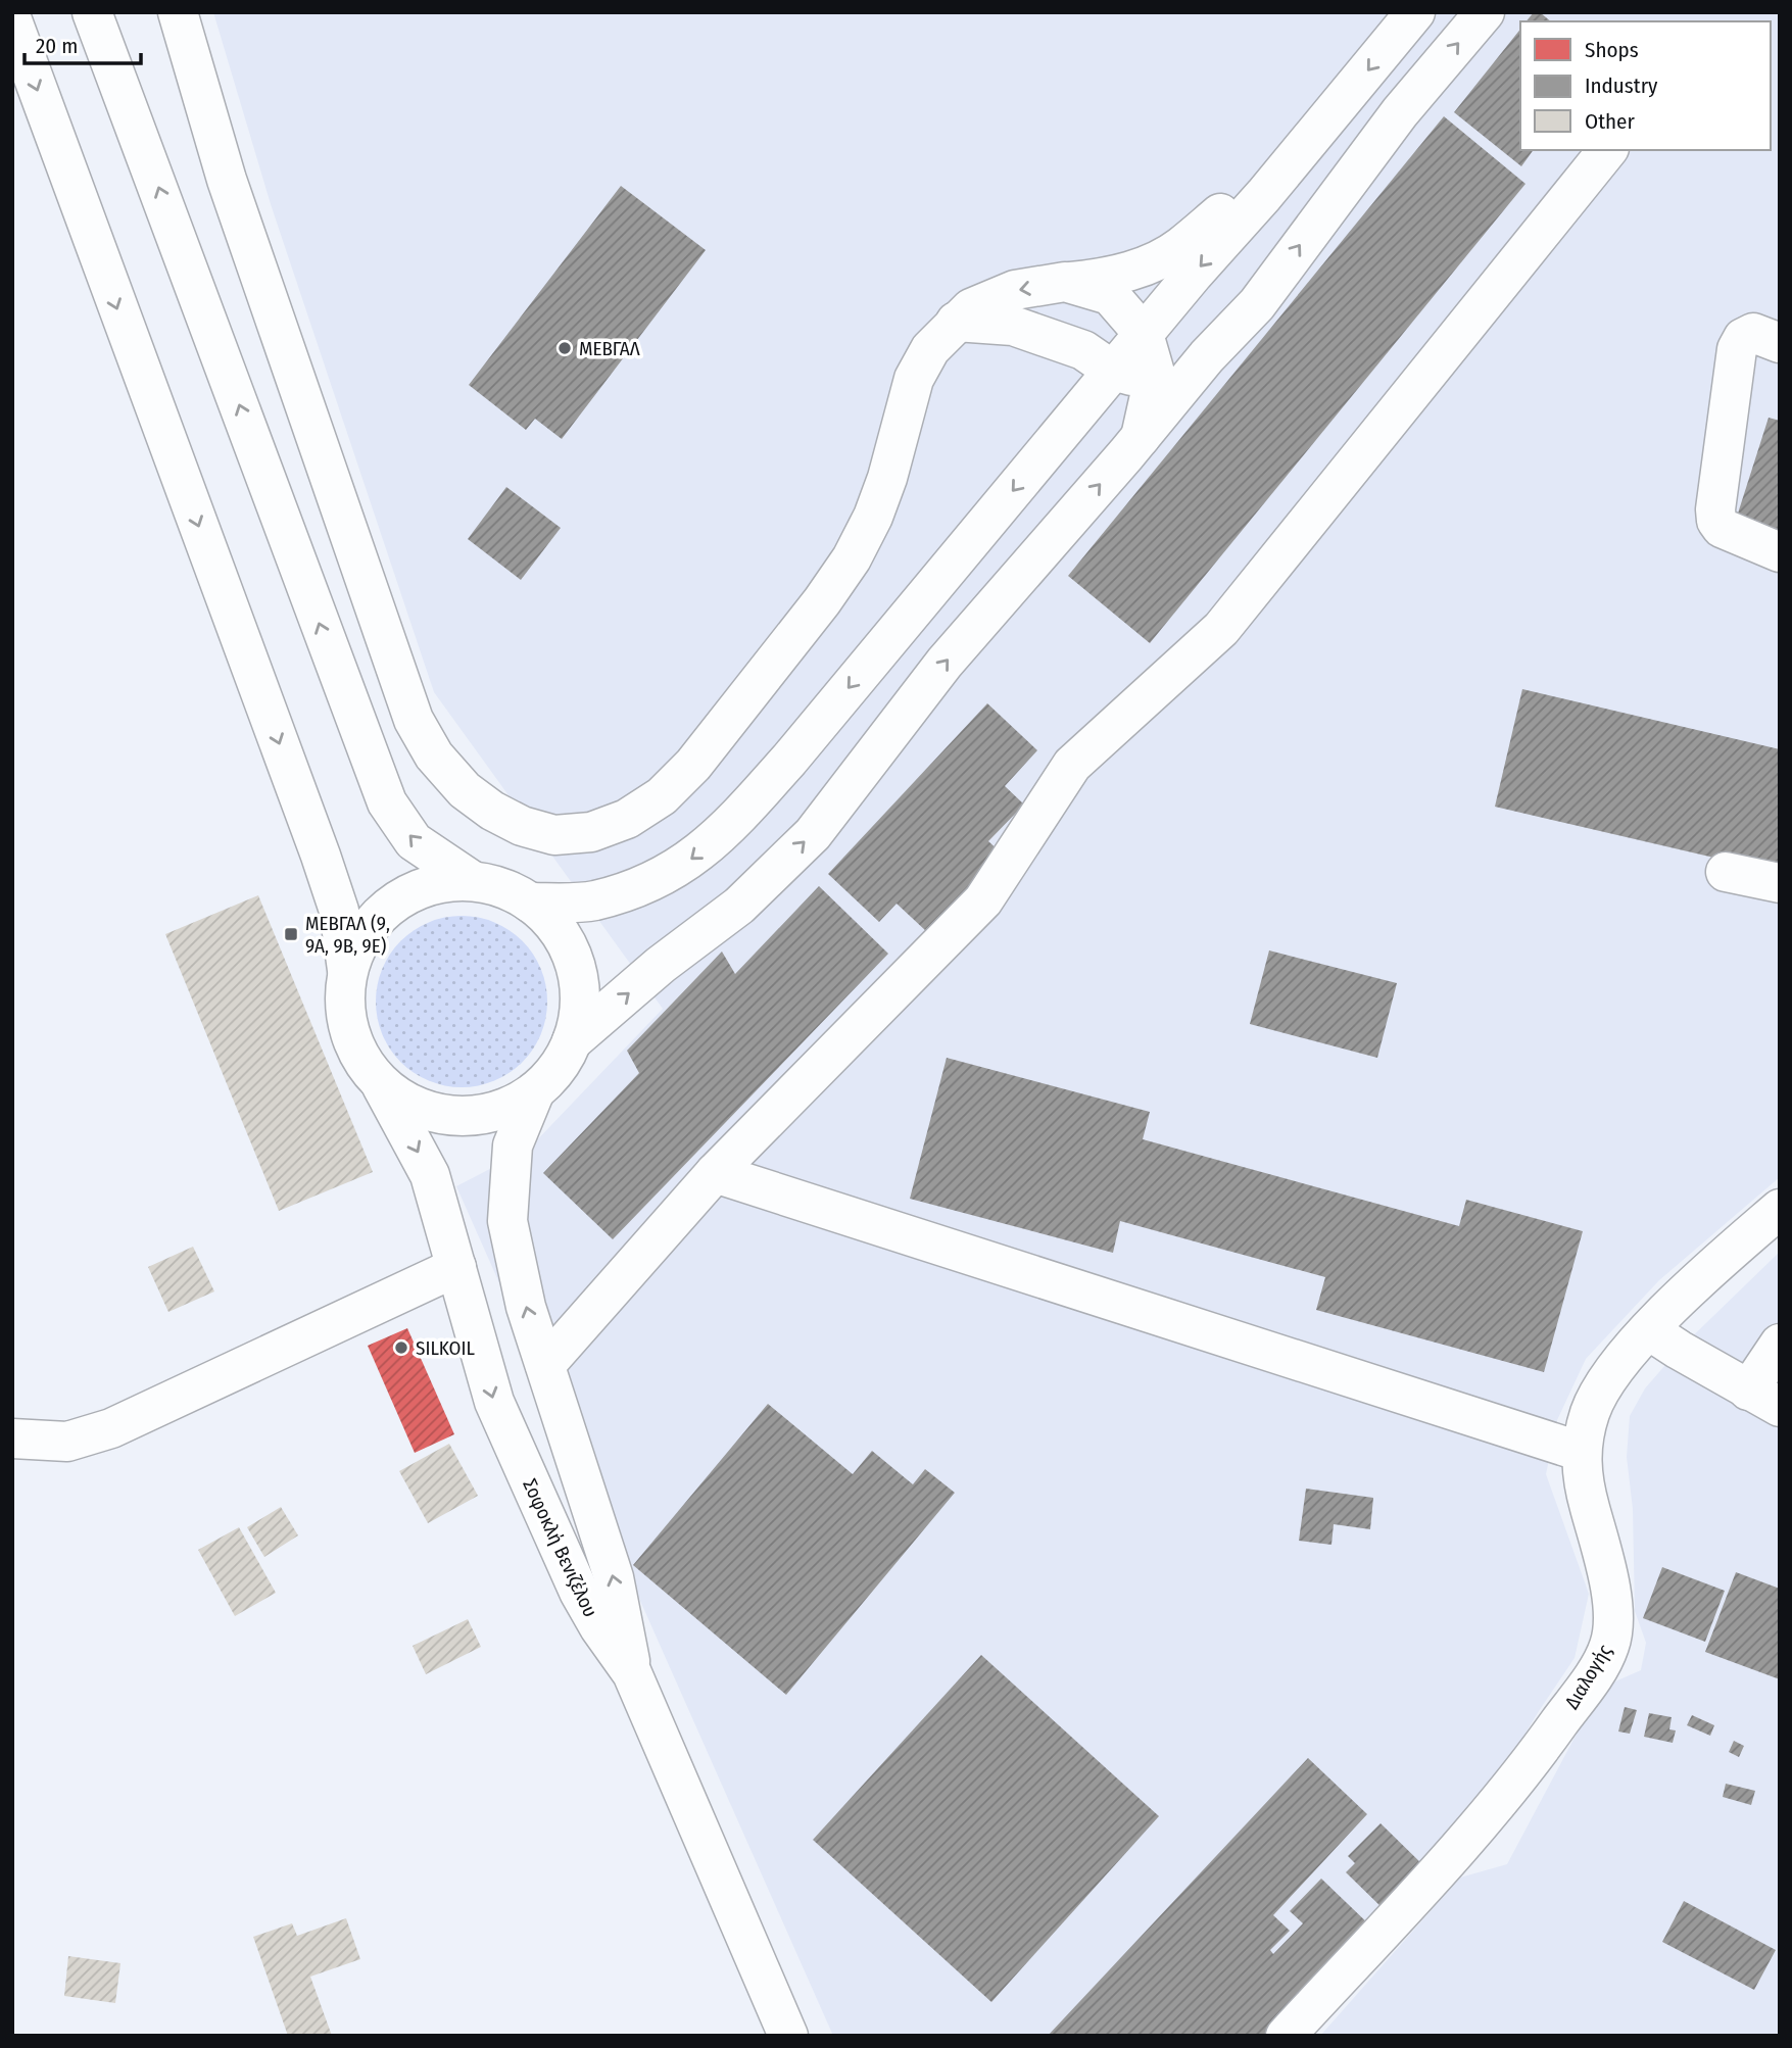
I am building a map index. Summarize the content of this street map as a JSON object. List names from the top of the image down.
{
  "streets": {
    "street": ["Σοφοκλή Βενιζέλου", "Διαλογής"]
  },
  "places": {
    "other": ["ΜΕΒΓΑΛ", "SILKOIL"],
    "transit": ["ΜΕΒΓΑΛ (9, 9Α, 9Β, 9Ε)"]
  },
  "legend": ["Shops", "Industry", "Other"],
  "scale_bar": "20 m"
}
